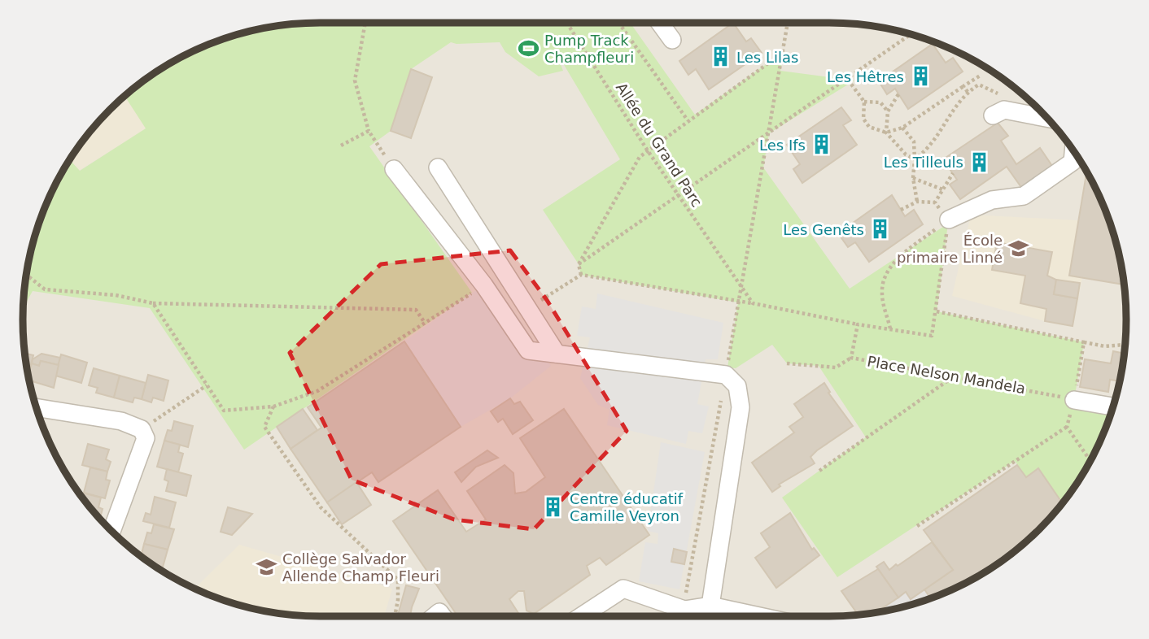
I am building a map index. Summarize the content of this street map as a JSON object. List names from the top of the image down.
{
  "streets": {
    "path": ["Allée du Grand Parc", "Place Nelson Mandela"]
  },
  "places": {
    "sports": ["Pump Track Champfleuri"],
    "building": [
      "Les Lilas",
      "Les Hêtres",
      "Les Ifs",
      "Les Tilleuls",
      "Les Genêts",
      "Centre éducatif Camille Veyron"
    ],
    "school or university": ["École primaire Linné", "Collège Salvador Allende Champ Fleuri"]
  }
}
